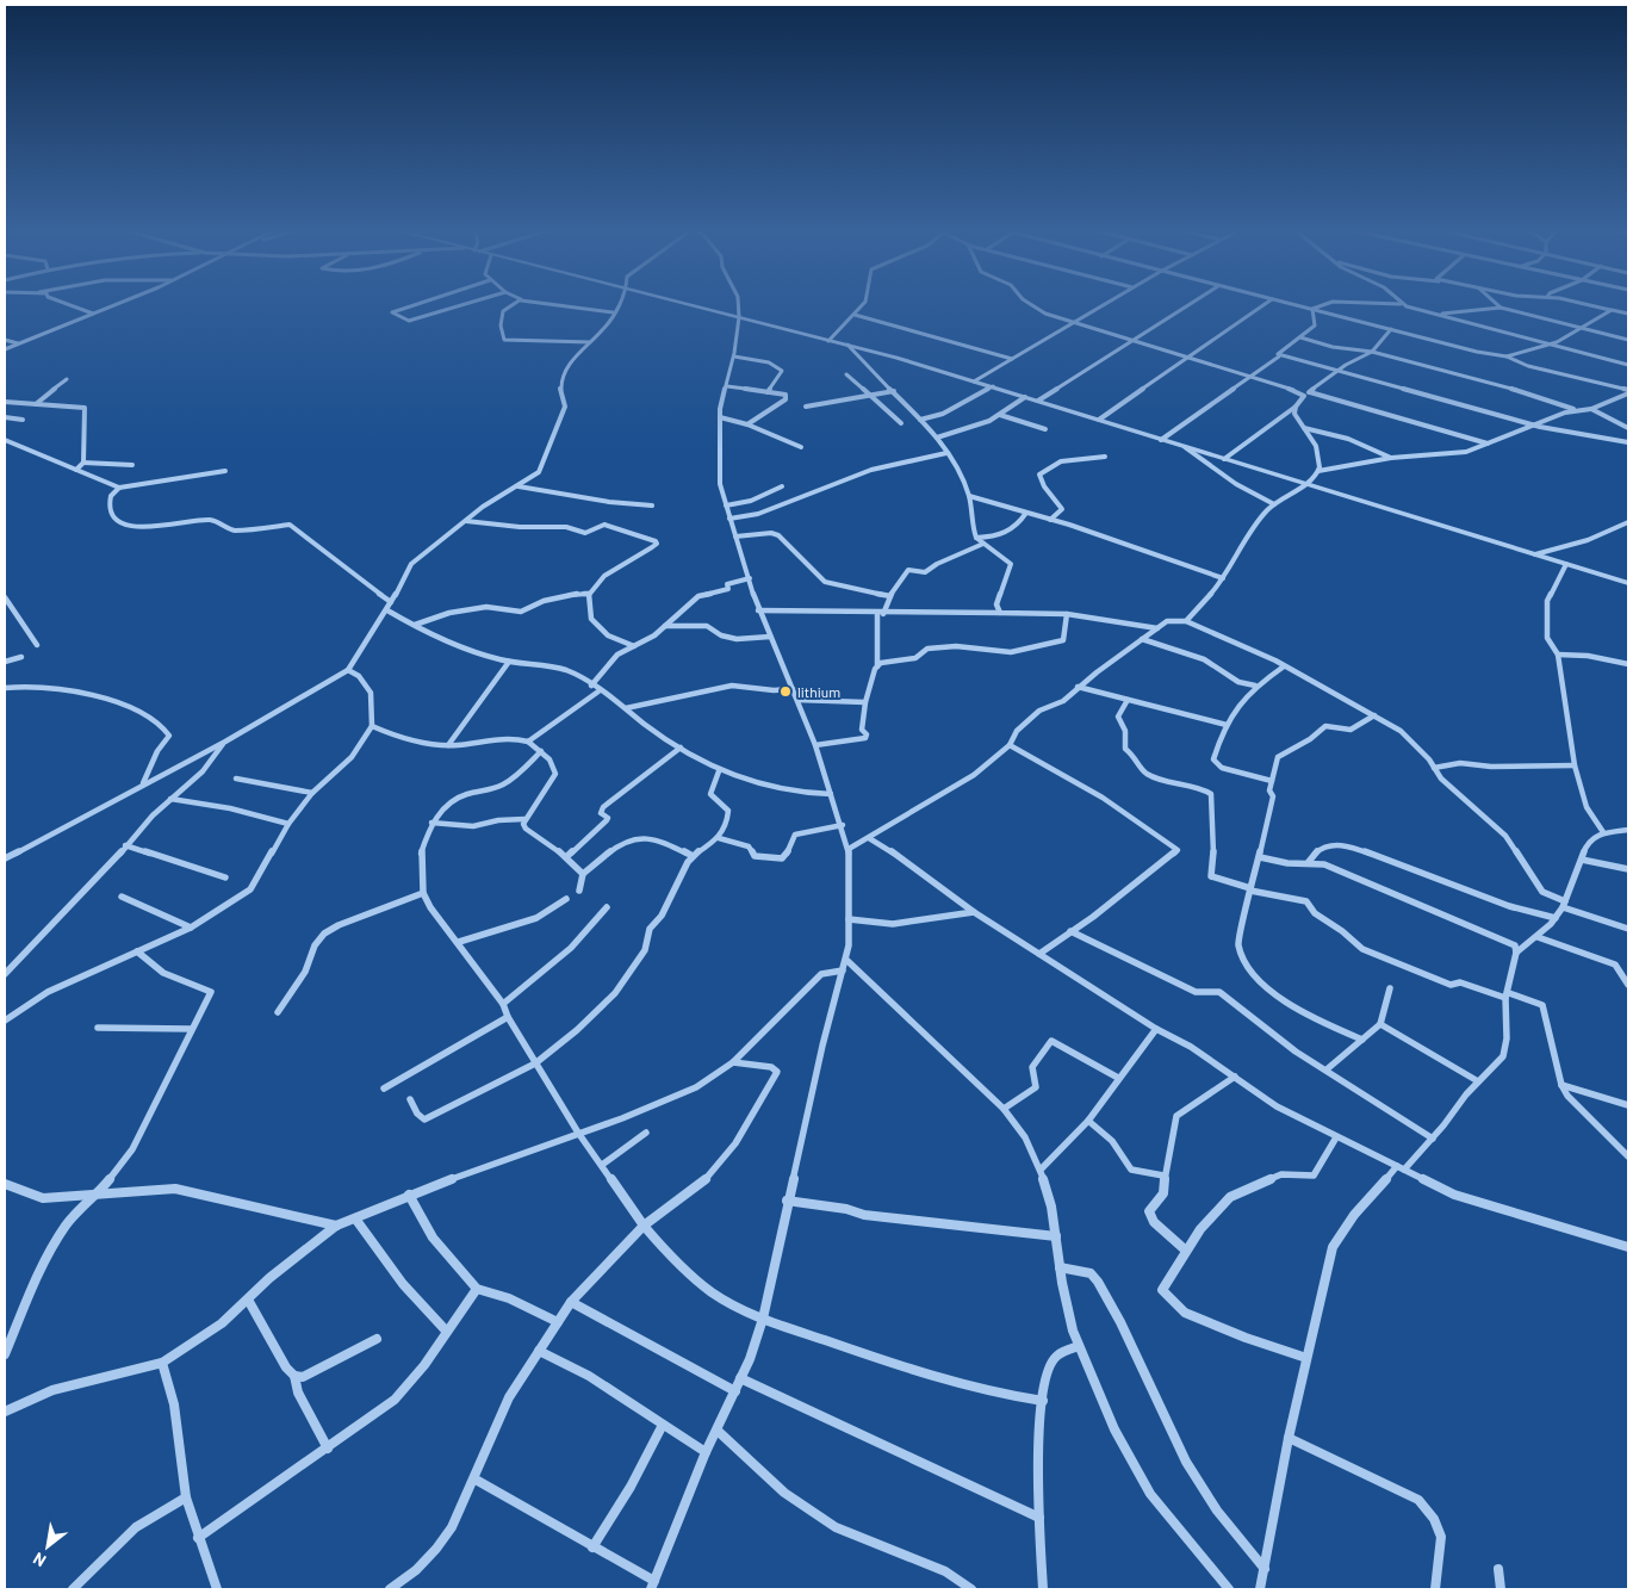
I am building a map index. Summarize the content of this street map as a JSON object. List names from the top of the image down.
{
  "places": ["lithium"],
  "north": "bottom left"
}
